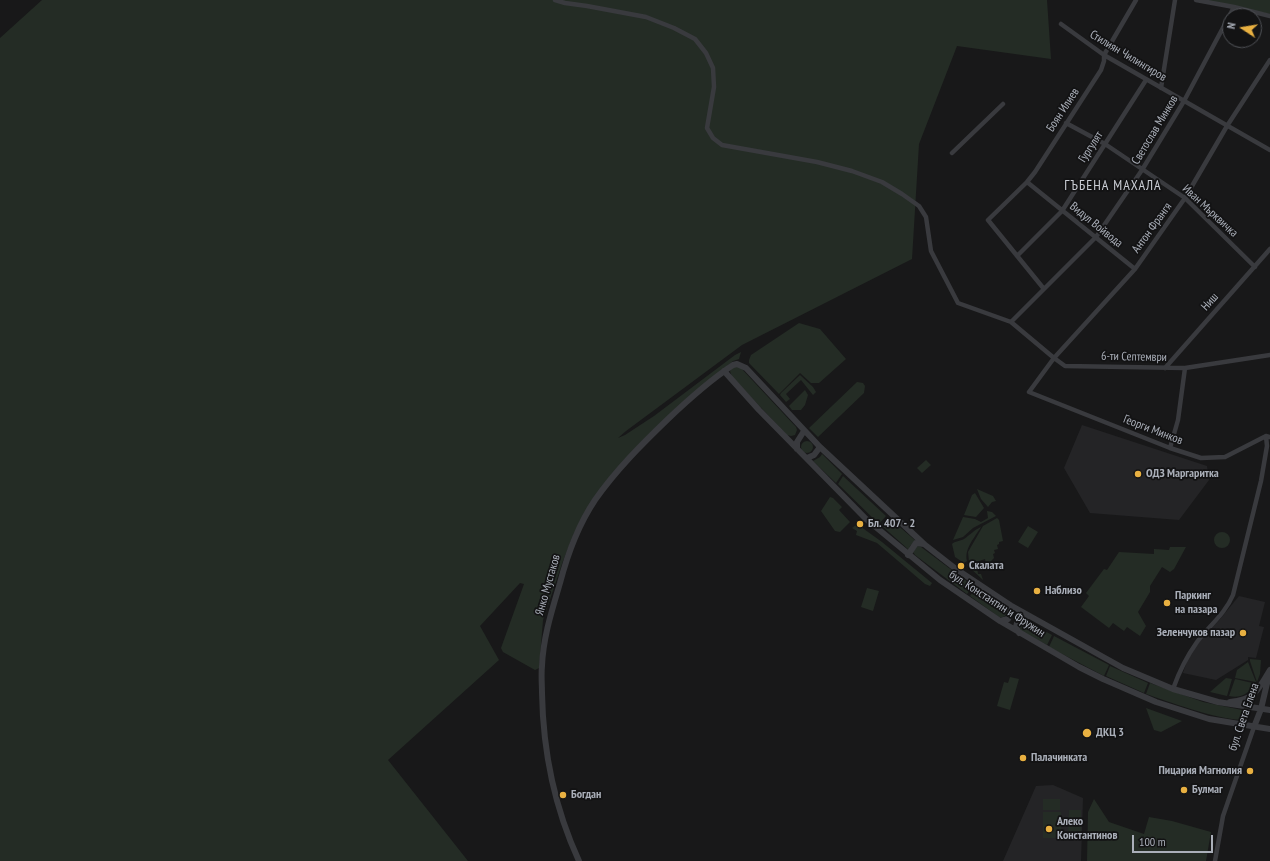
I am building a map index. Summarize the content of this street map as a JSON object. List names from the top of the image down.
{
  "streets": {
    "street": [
      "Стилиян Чилингиров",
      "Боян Илиев",
      "Светослав Минков",
      "Гургулят",
      "Иван Мърквичка",
      "Видул Войвода",
      "Антон Франгя",
      "Ниш",
      "6-ти Септември",
      "Георги Минков",
      "Янко Мустаков",
      "бул. Константин и Фружин",
      "бул. Света Елена"
    ]
  },
  "crossings": [
    ["Стилиян Чилингиров", "Боян Илиев"],
    ["Стилиян Чилингиров", "Светослав Минков"],
    ["Стилиян Чилингиров", "Гургулят"],
    ["Стилиян Чилингиров", "Антон Франгя"],
    ["Боян Илиев", "Гургулят"],
    ["Боян Илиев", "Иван Мърквичка"],
    ["Боян Илиев", "Видул Войвода"],
    ["Светослав Минков", "Иван Мърквичка"],
    ["Светослав Минков", "Видул Войвода"],
    ["Светослав Минков", "6-ти Септември"],
    ["Гургулят", "Иван Мърквичка"],
    ["Гургулят", "Видул Войвода"],
    ["Иван Мърквичка", "Антон Франгя"],
    ["Иван Мърквичка", "Ниш"],
    ["Видул Войвода", "Антон Франгя"],
    ["Антон Франгя", "6-ти Септември"],
    ["Антон Франгя", "Георги Минков"],
    ["Ниш", "6-ти Септември"],
    ["Янко Мустаков", "бул. Константин и Фружин"],
    ["бул. Константин и Фружин", "бул. Света Елена"]
  ],
  "districts": ["ГЪБЕНА МАХАЛА"],
  "places": [
    "ОДЗ Маргаритка",
    "Бл. 407 - 2",
    "Скалата",
    "Наблизо",
    "Паркинг на пазара",
    "Зеленчуков пазар",
    "ДКЦ 3",
    "Палачинката",
    "Пицария Магнолия",
    "Булмаг",
    "Богдан",
    "Алеко Константинов"
  ],
  "scale_bar": "100 m",
  "north": "left"
}
